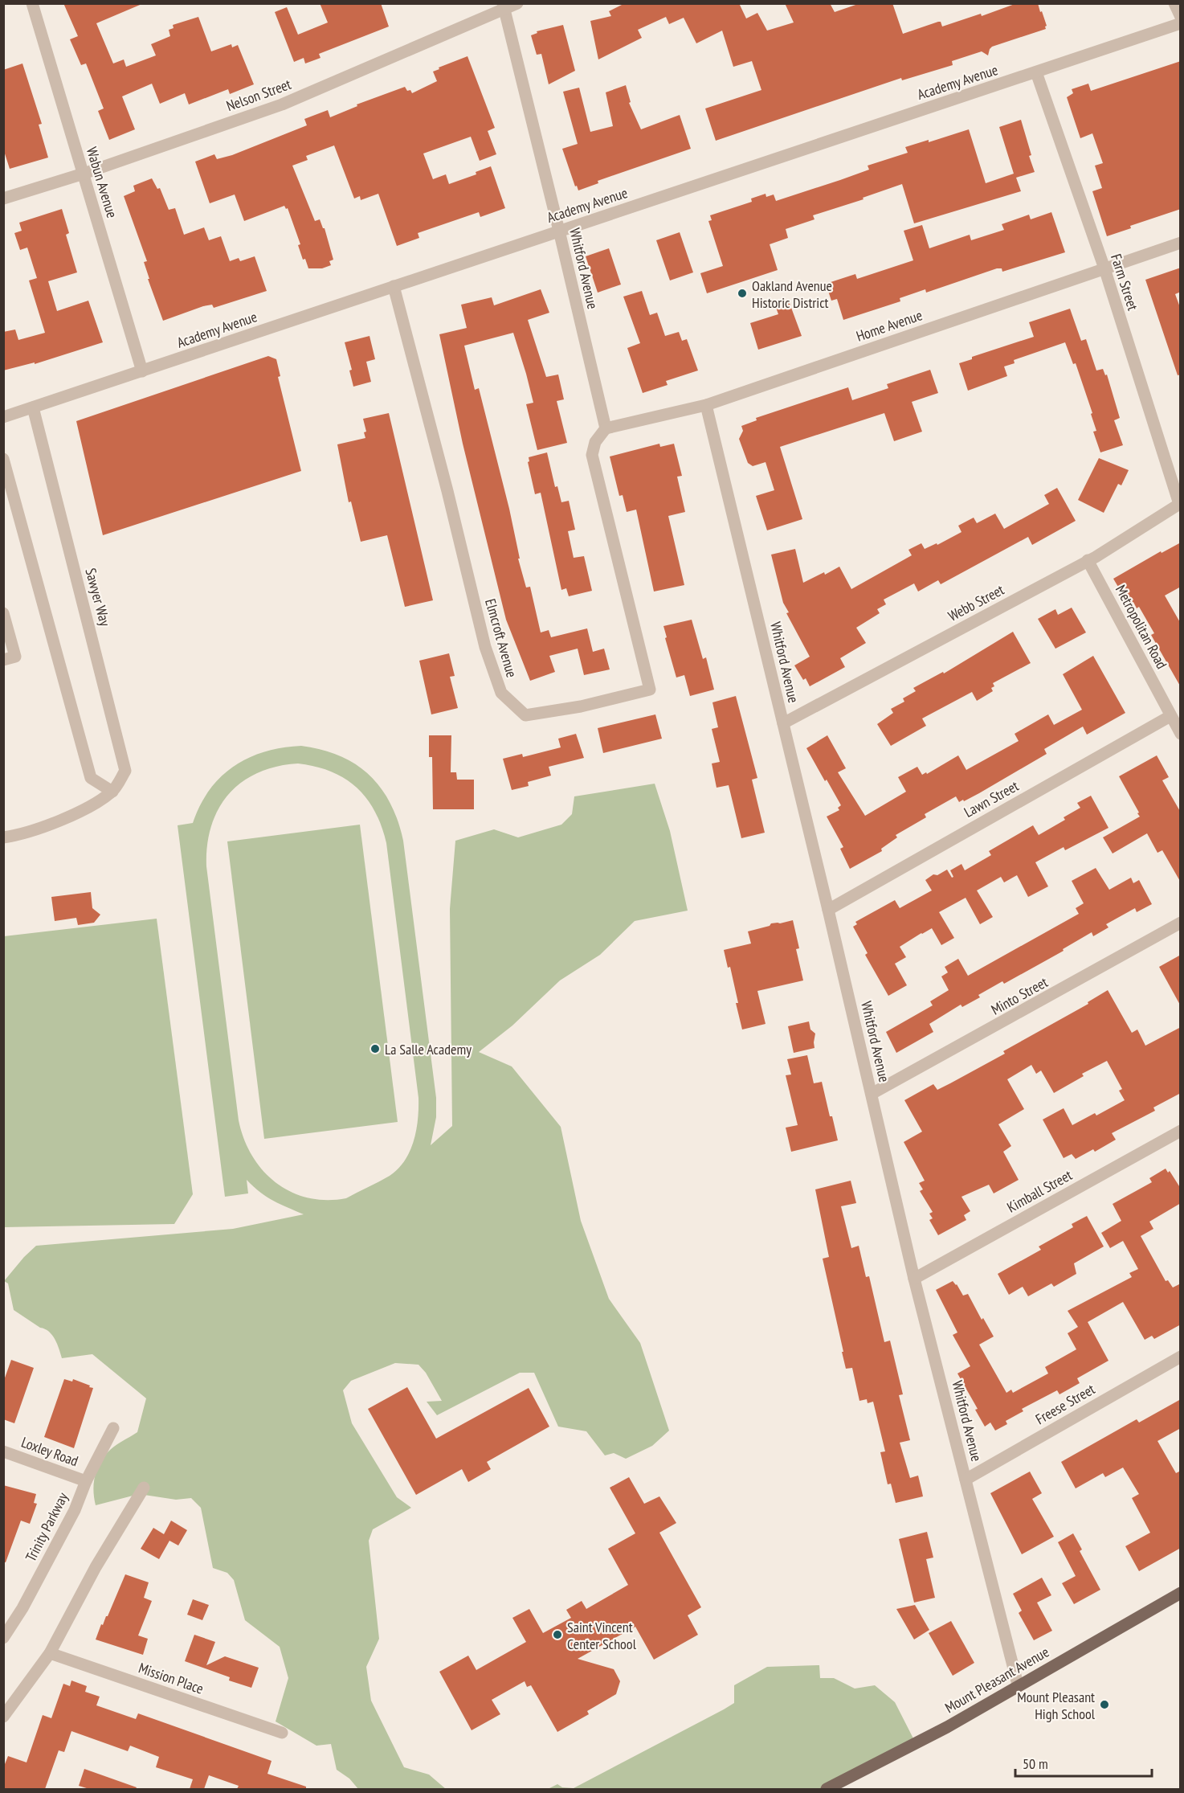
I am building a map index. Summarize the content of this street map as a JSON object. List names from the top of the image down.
{
  "streets": {
    "main road": ["Mount Pleasant Avenue"],
    "street": [
      "Academy Avenue",
      "Nelson Street",
      "Wabun Avenue",
      "Whitford Avenue",
      "Farm Street",
      "Home Avenue",
      "Sawyer Way",
      "Webb Street",
      "Metropolitan Road",
      "Elmcroft Avenue",
      "Lawn Street",
      "Minto Street",
      "Kimball Street",
      "Freese Street",
      "Loxley Road",
      "Trinity Parkway",
      "Mission Place"
    ]
  },
  "crossings": [
    ["Academy Avenue", "Wabun Avenue"],
    ["Academy Avenue", "Whitford Avenue"],
    ["Academy Avenue", "Farm Street"],
    ["Academy Avenue", "Sawyer Way"],
    ["Academy Avenue", "Elmcroft Avenue"],
    ["Nelson Street", "Wabun Avenue"],
    ["Nelson Street", "Whitford Avenue"],
    ["Whitford Avenue", "Home Avenue"],
    ["Whitford Avenue", "Webb Street"],
    ["Whitford Avenue", "Elmcroft Avenue"],
    ["Whitford Avenue", "Lawn Street"],
    ["Whitford Avenue", "Minto Street"],
    ["Whitford Avenue", "Kimball Street"],
    ["Whitford Avenue", "Freese Street"],
    ["Whitford Avenue", "Mount Pleasant Avenue"],
    ["Farm Street", "Home Avenue"],
    ["Farm Street", "Webb Street"],
    ["Home Avenue", "Elmcroft Avenue"],
    ["Webb Street", "Metropolitan Road"],
    ["Metropolitan Road", "Lawn Street"],
    ["Loxley Road", "Trinity Parkway"]
  ],
  "places": [
    "Oakland Avenue Historic District",
    "La Salle Academy",
    "Saint Vincent Center School",
    "Mount Pleasant High School"
  ],
  "scale_bar": "50 m"
}
